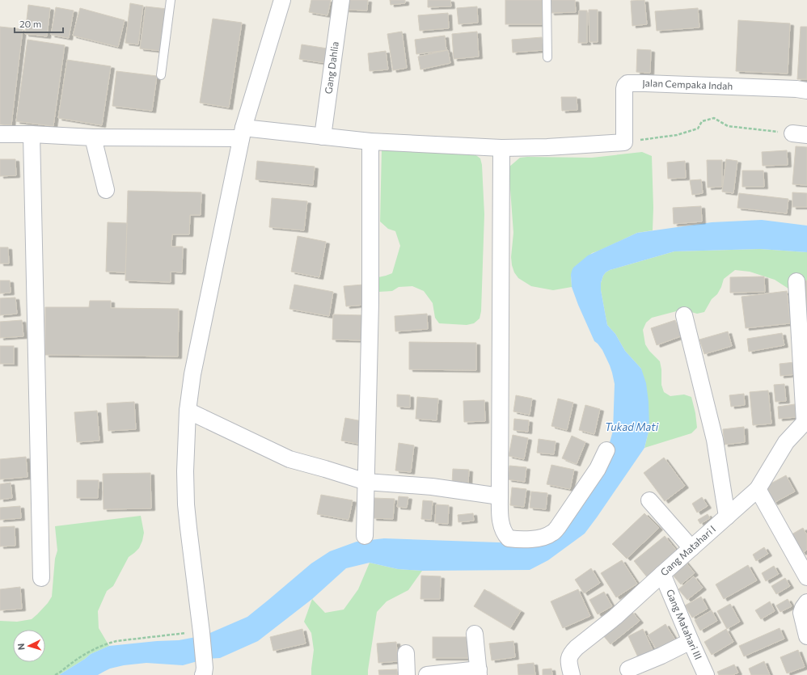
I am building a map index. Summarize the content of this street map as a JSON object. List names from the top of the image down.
{
  "streets": {
    "street": [
      "Gang Dahlia",
      "Jalan Cempaka Indah",
      "Gang Matahari I",
      "Gang Matahari III"
    ]
  },
  "crossings": [
    ["Gang Matahari I", "Gang Matahari III"]
  ],
  "water": ["Tukad Mati"],
  "scale_bar": "20 m",
  "north": "left"
}
